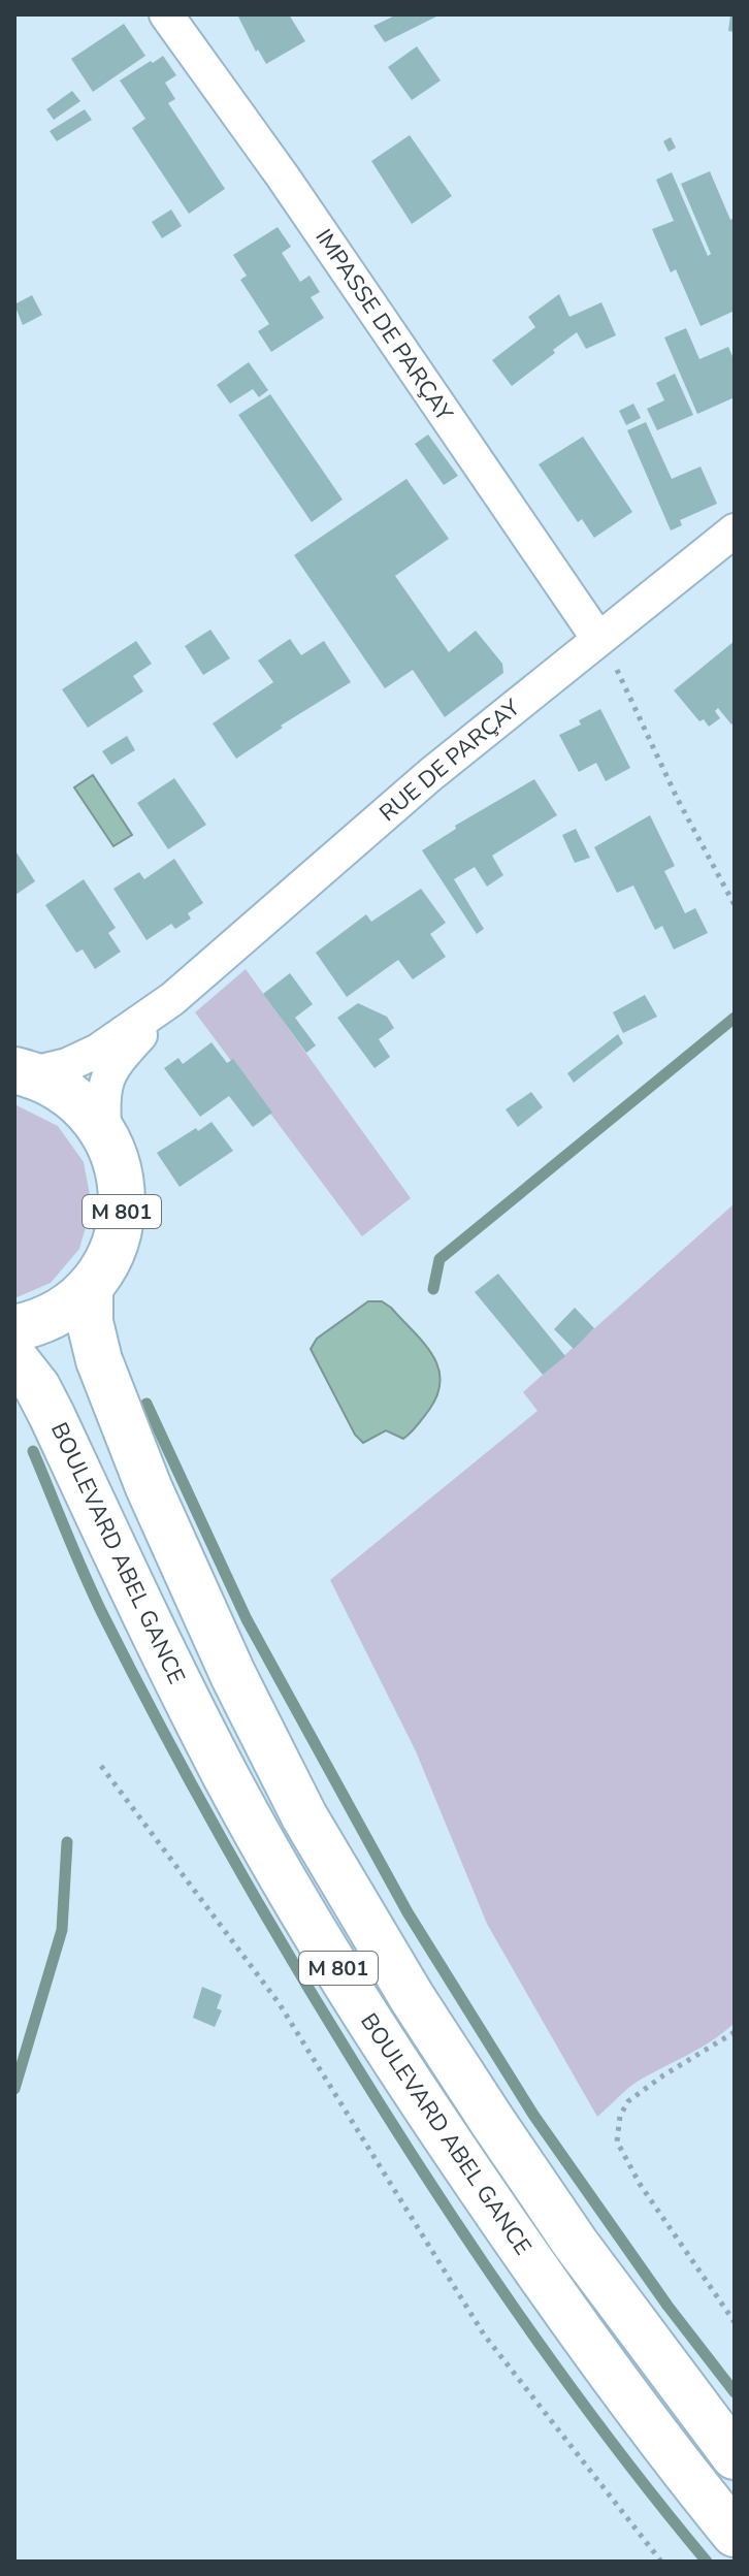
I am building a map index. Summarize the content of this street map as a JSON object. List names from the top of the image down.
{
  "streets": {
    "main road": ["M 801", "BOULEVARD ABEL GANCE"],
    "street": ["IMPASSE DE PARÇAY", "RUE DE PARÇAY"]
  },
  "crossings": [
    ["IMPASSE DE PARÇAY", "RUE DE PARÇAY"],
    ["RUE DE PARÇAY", "M 801"],
    ["M 801", "BOULEVARD ABEL GANCE"]
  ]
}
